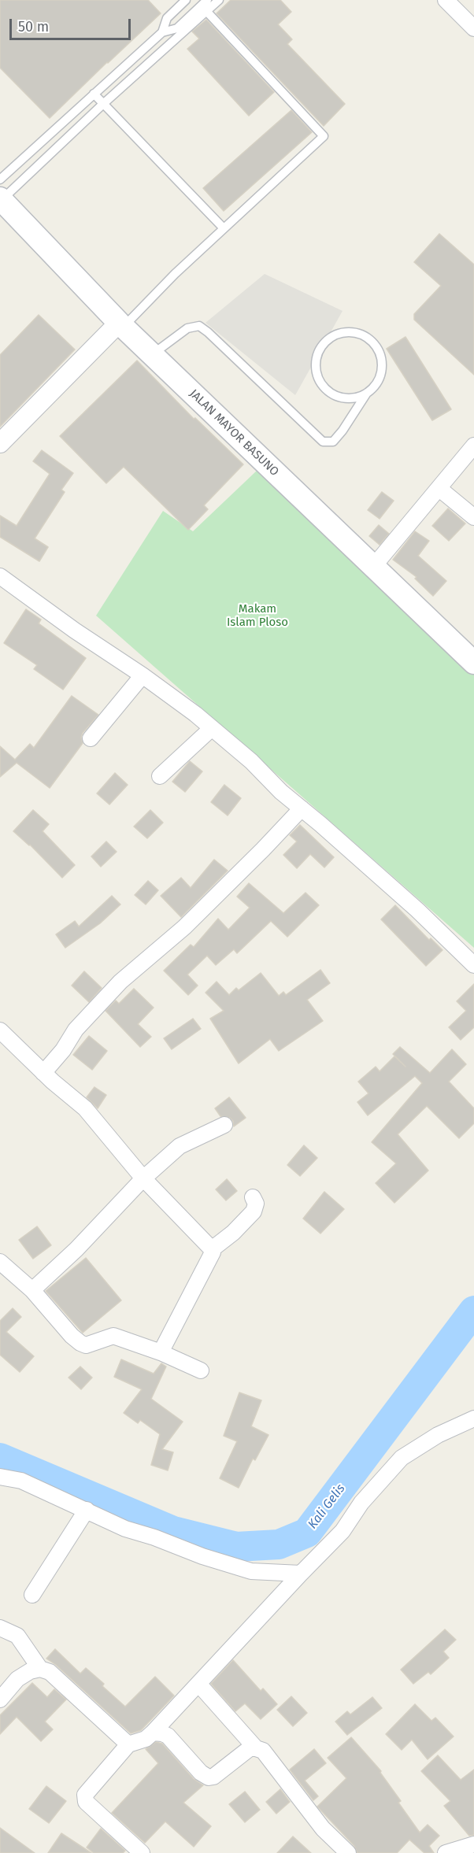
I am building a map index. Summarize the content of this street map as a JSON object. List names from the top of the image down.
{
  "streets": {
    "main road": ["JALAN MAYOR BASUNO"]
  },
  "water": ["Kali Gelis"],
  "parks": ["Makam Islam Ploso"],
  "scale_bar": "50 m"
}
